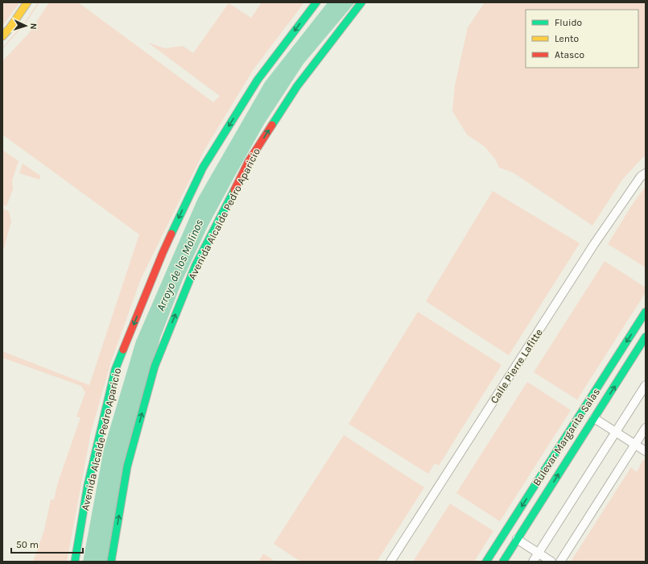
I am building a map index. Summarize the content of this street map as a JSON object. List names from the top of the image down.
{
  "streets": {
    "street": ["Avenida Alcalde Pedro Aparicio", "Calle Pierre Lafitte", "Bulevar Margarita Salas"]
  },
  "water": ["Arroyo de los Molinos"],
  "legend": ["Fluido", "Lento", "Atasco"],
  "scale_bar": "50 m",
  "north": "right"
}
